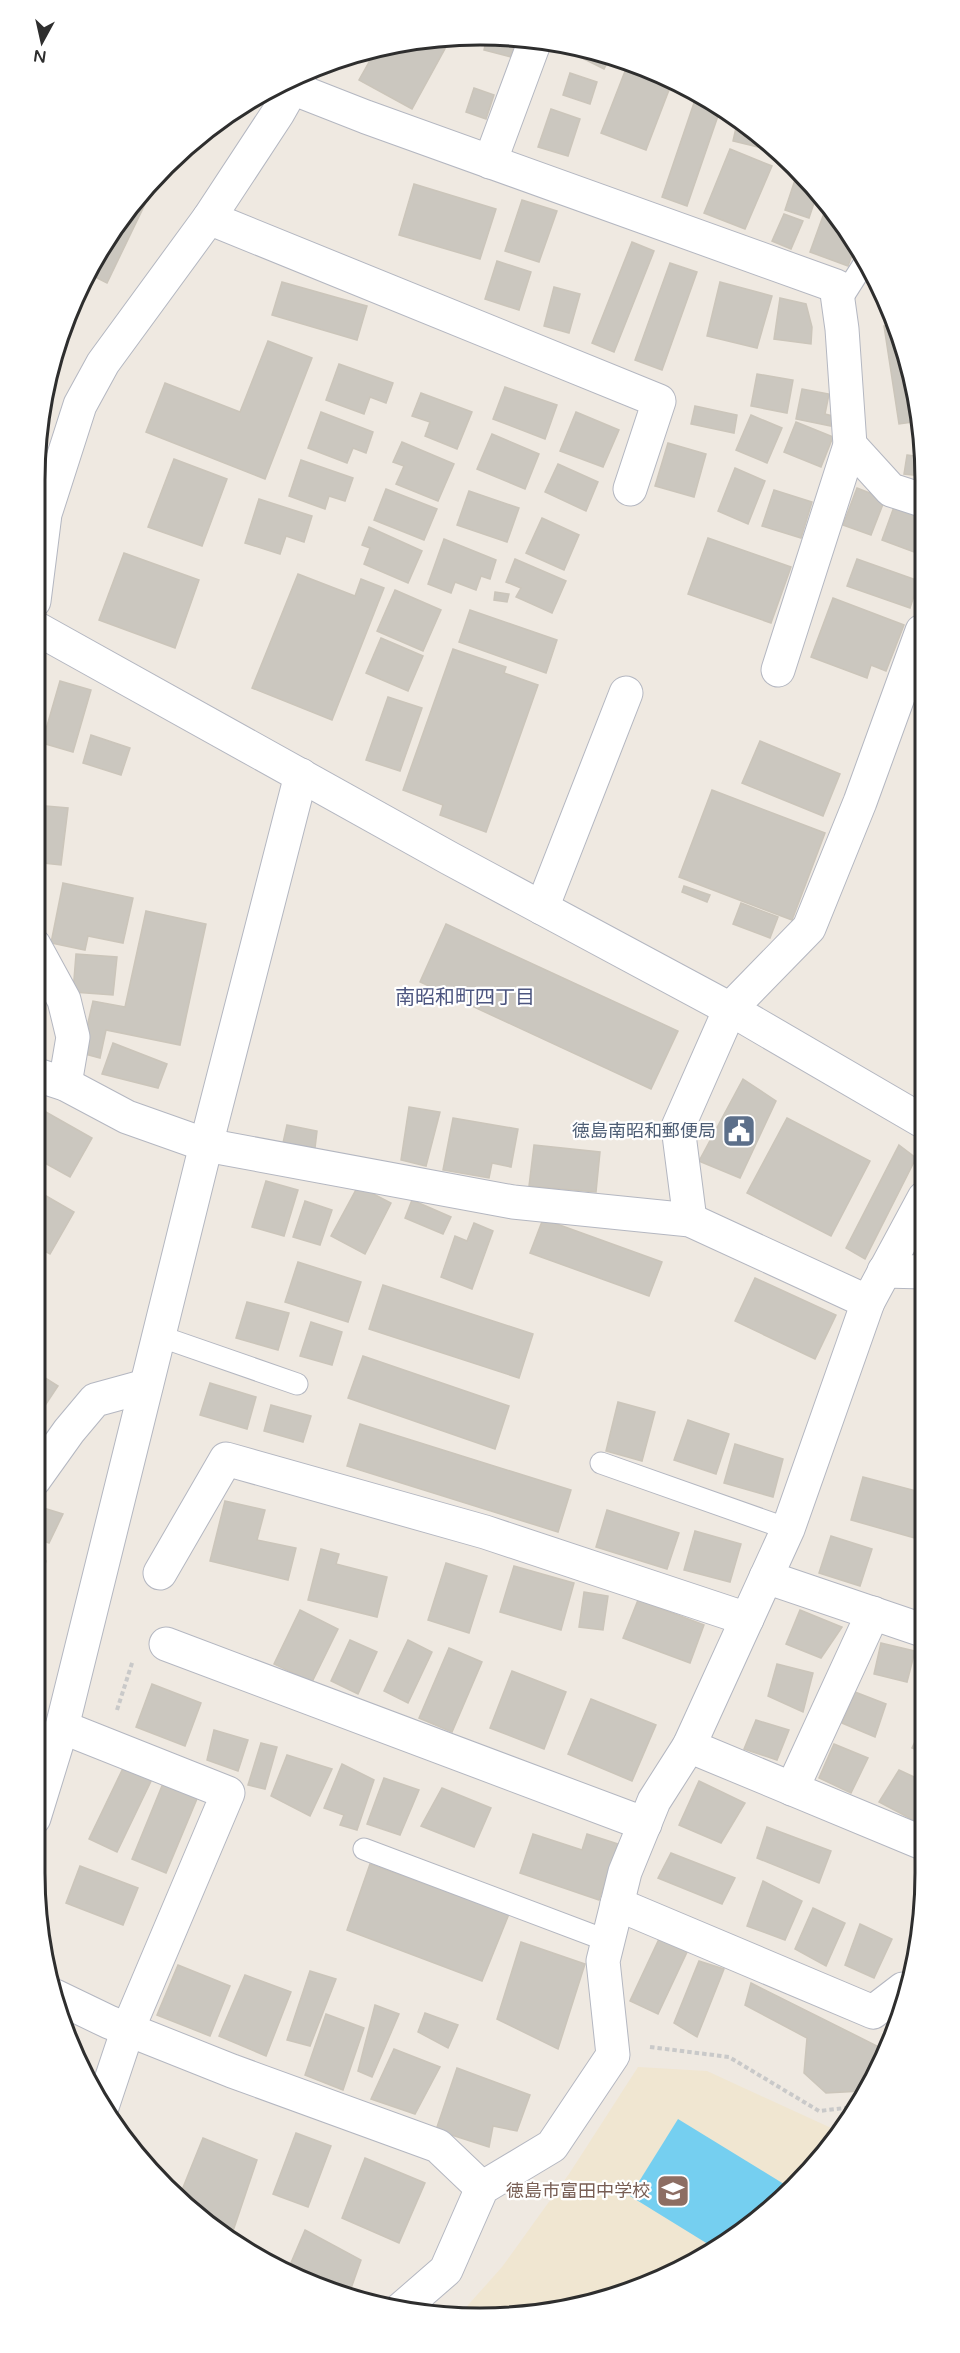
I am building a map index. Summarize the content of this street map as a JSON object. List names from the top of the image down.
{
  "districts": ["南昭和町四丁目"],
  "places": {
    "public building": ["徳島南昭和郵便局"],
    "school or university": ["徳島市富田中学校"]
  },
  "north": "bottom"
}
